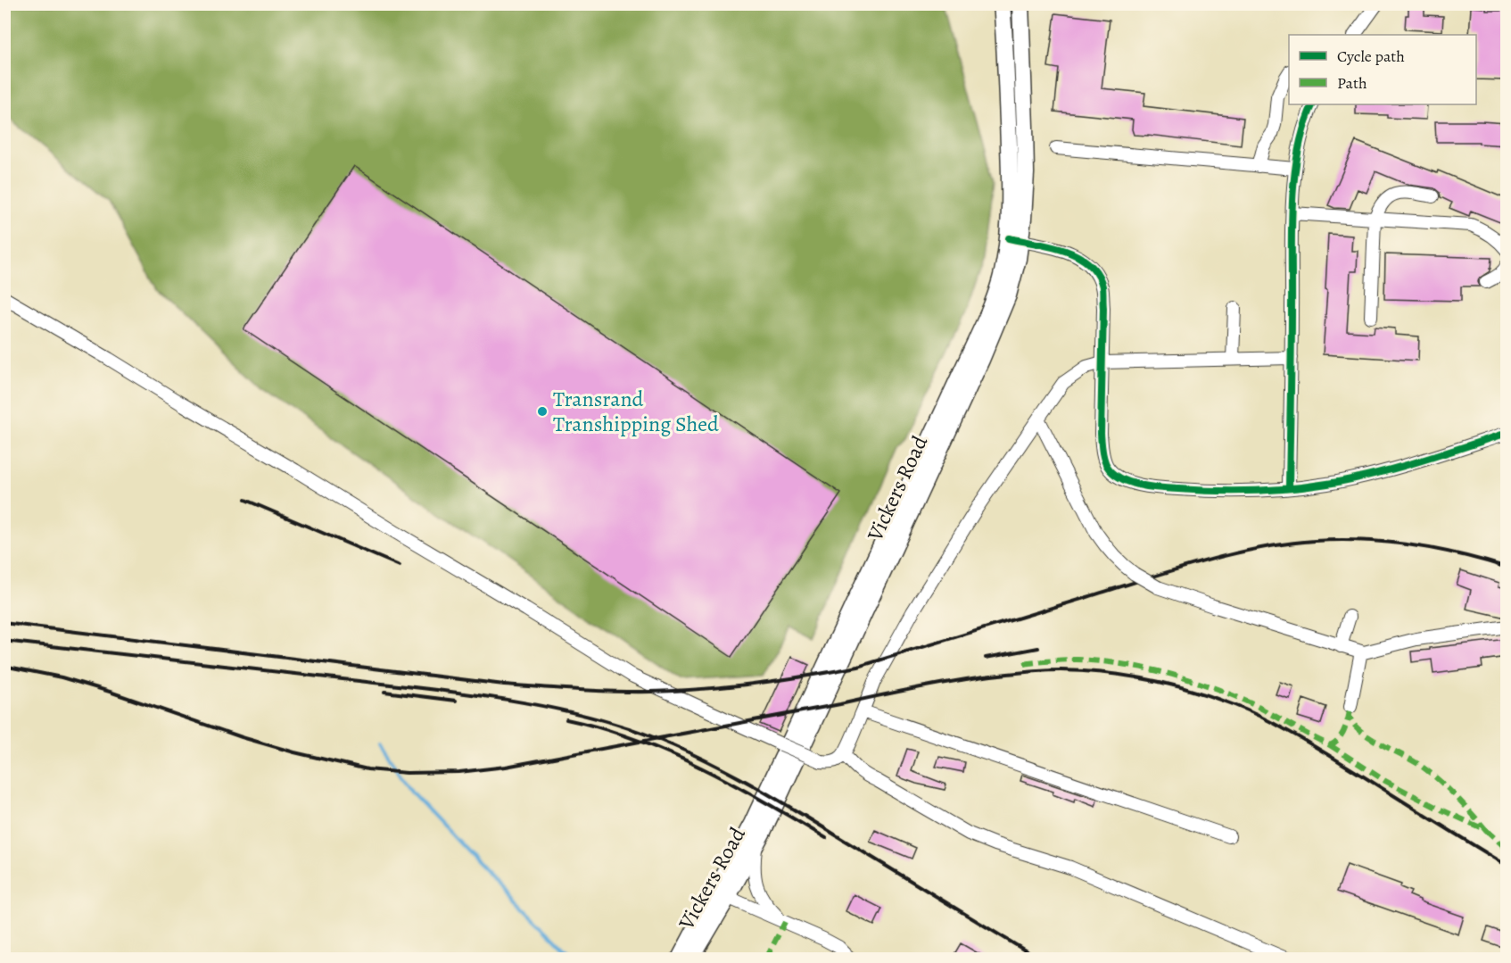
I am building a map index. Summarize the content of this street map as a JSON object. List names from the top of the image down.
{
  "streets": {
    "main road": ["Vickers Road"]
  },
  "places": ["Transrand Transhipping Shed"],
  "legend": ["Cycle path", "Path"]
}
